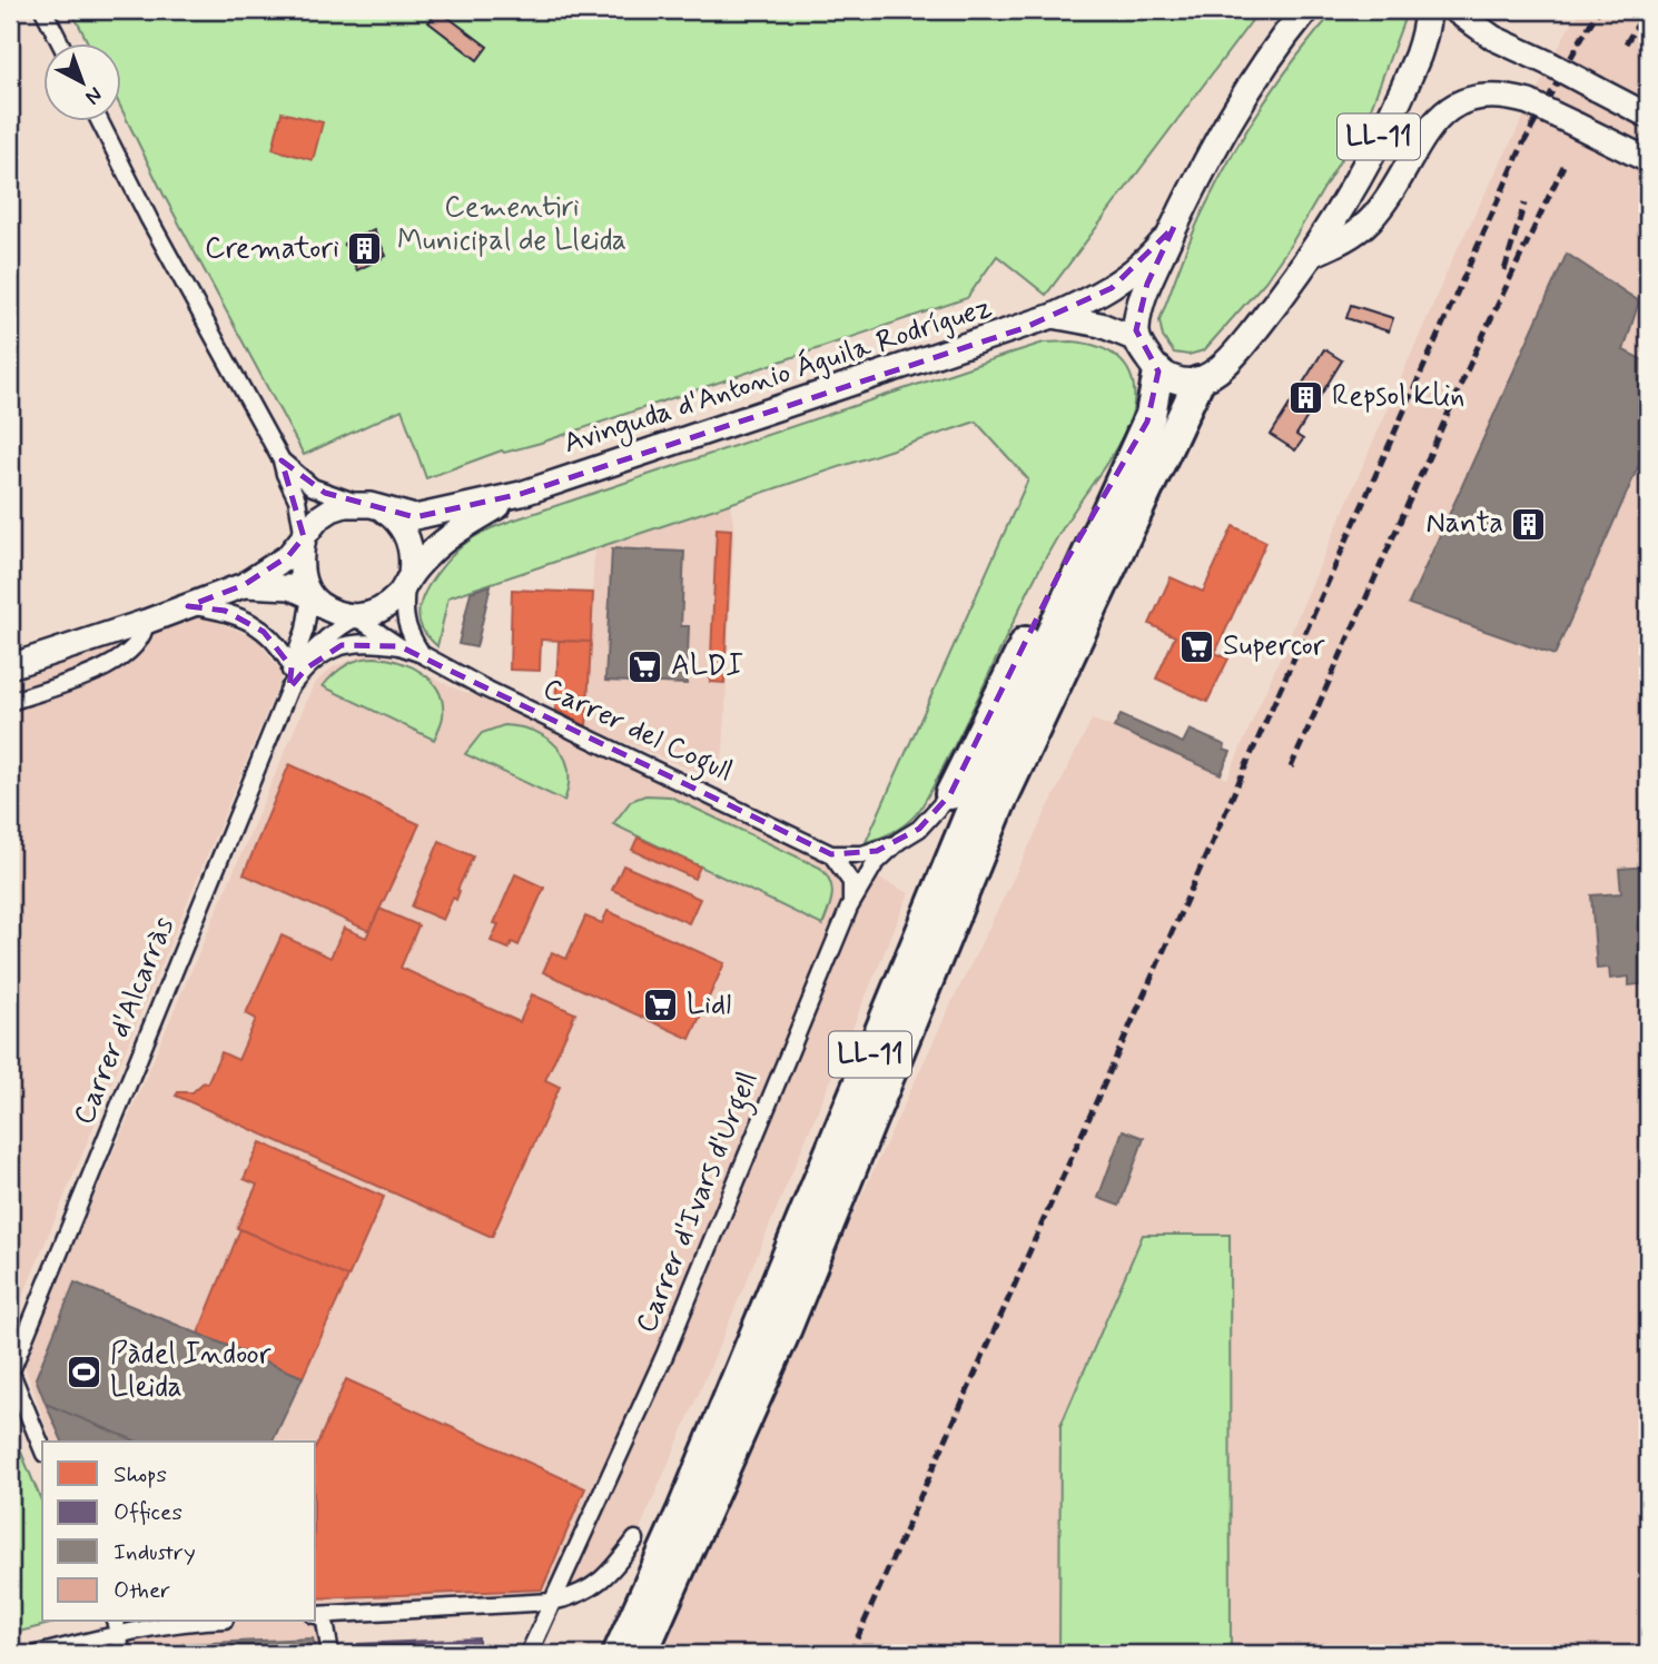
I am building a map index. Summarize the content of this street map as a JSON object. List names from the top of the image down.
{
  "streets": {
    "highway": ["LL-11"],
    "street": [
      "Avinguda d'Antonio Águila Rodríguez",
      "Carrer del Cogull",
      "Carrer d'Alcarràs",
      "Carrer d'Ivars d'Urgell"
    ]
  },
  "crossings": [
    ["Avinguda d'Antonio Águila Rodríguez", "Carrer del Cogull"],
    ["Avinguda d'Antonio Águila Rodríguez", "Carrer d'Alcarràs"],
    ["Carrer del Cogull", "Carrer d'Alcarràs"]
  ],
  "parks": ["Cementiri Municipal de Lleida"],
  "places": {
    "building": ["Crematori", "Repsol Klin", "Nanta"],
    "supermarket": ["Supercor", "ALDI", "Lidl"],
    "sports": ["Pàdel Indoor Lleida"]
  },
  "legend": [
    "Shops",
    "Offices",
    "Industry",
    "Other"
  ],
  "north": "bottom right"
}
